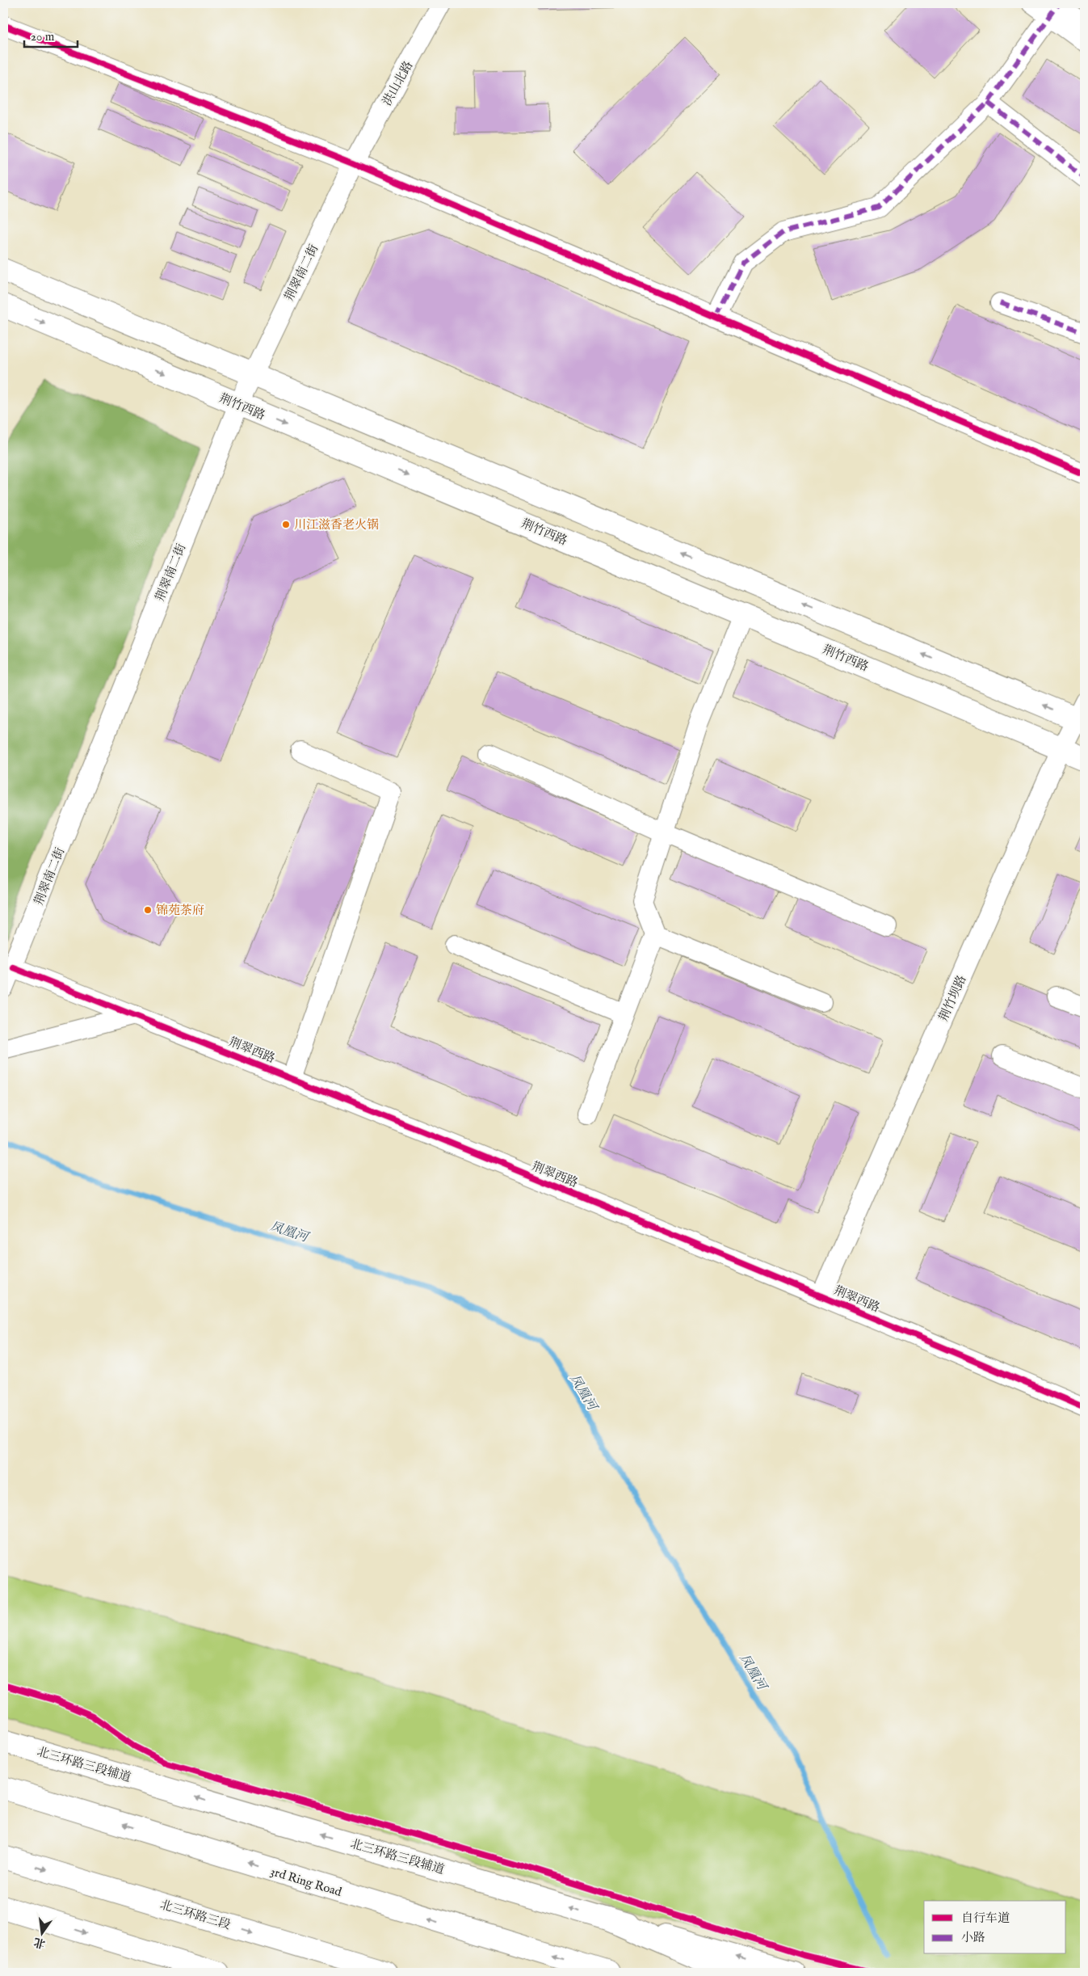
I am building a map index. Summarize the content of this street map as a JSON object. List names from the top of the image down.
{
  "streets": {
    "main road": [
      "荆竹西路",
      "北三环路三段辅道",
      "3rd Ring Road",
      "北三环路三段"
    ],
    "street": [
      "洪山北路",
      "荆翠南二街",
      "荆竹坝路",
      "荆翠西路"
    ]
  },
  "crossings": [
    ["洪山北路", "荆翠南二街"],
    ["荆翠南二街", "荆竹西路"],
    ["荆翠南二街", "荆翠西路"],
    ["荆竹西路", "荆竹坝路"],
    ["荆竹坝路", "荆翠西路"]
  ],
  "water": ["凤凰河"],
  "places": ["川江滋香老火锅", "锦苑茶府"],
  "legend": ["自行车道", "小路"],
  "scale_bar": "20 m",
  "north": "bottom"
}
